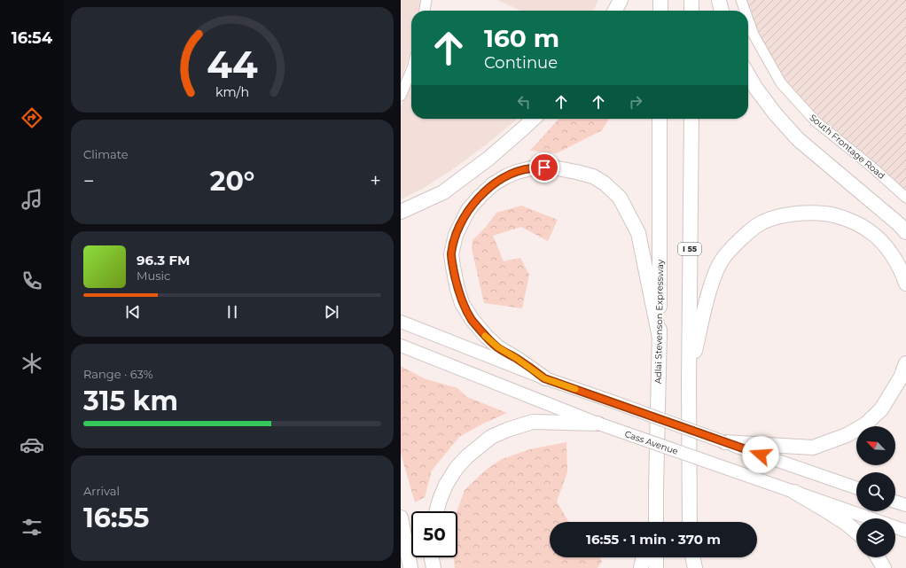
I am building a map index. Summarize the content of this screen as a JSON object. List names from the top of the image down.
{
  "streets": {
    "highway": ["I 55", "Adlai Stevenson Expressway"],
    "main road": ["Cass Avenue"],
    "street": ["South Frontage Road"]
  },
  "north": "top left",
  "page": {
    "tabs": "16:54",
    "turn": ["160 m", "Continue"],
    "tile": [
      "Climate",
      ["Range · 63%", "315 km"],
      ["Arrival", "16:55"]
    ],
    "heat": ["−", "20°", "+"],
    "song": ["96.3 FM", "Music"],
    "limit": "50",
    "trip": "16:55 · 1 min · 370 m",
    "gauge": ["44", "km/h"]
  }
}
